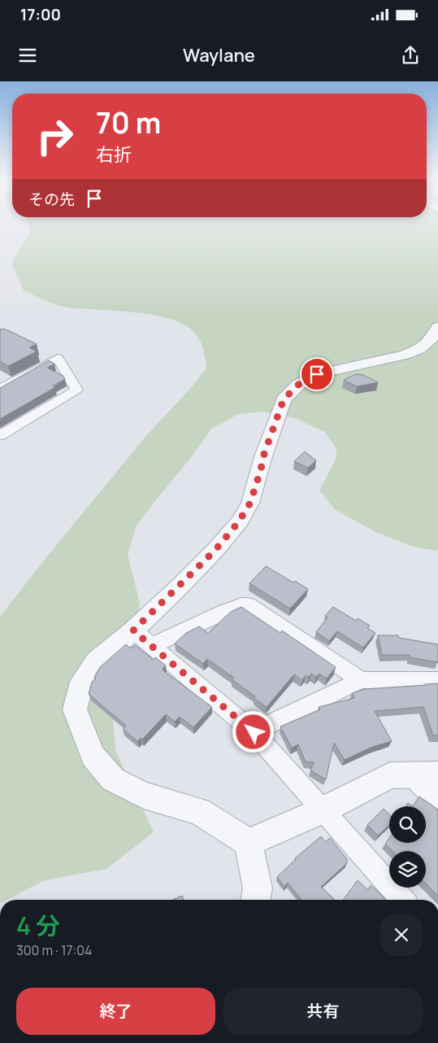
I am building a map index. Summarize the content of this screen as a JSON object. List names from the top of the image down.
{
  "page": {
    "status": "17:00",
    "header": "Waylane",
    "turn": ["70 m", "右折"],
    "then": "その先",
    "heading": ["4 分", "300 m · 17:04"],
    "buttons": ["終了", "共有"]
  }
}
